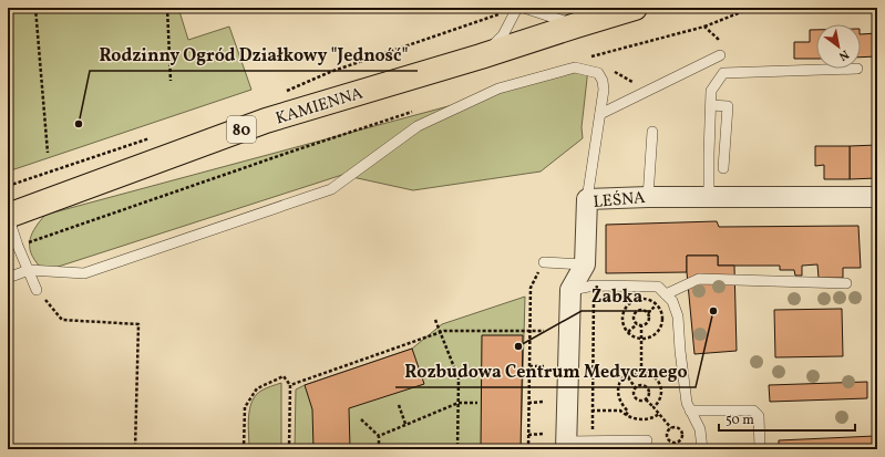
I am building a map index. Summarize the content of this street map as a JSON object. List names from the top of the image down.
{
  "streets": {
    "main road": ["KAMIENNA", "80"],
    "street": ["LEŚNA"]
  },
  "places": ["Rodzinny Ogród Działkowy \"Jedność\"", "Rozbudowa Centrum Medycznego", "Żabka"],
  "scale_bar": "50 m",
  "north": "bottom right"
}
